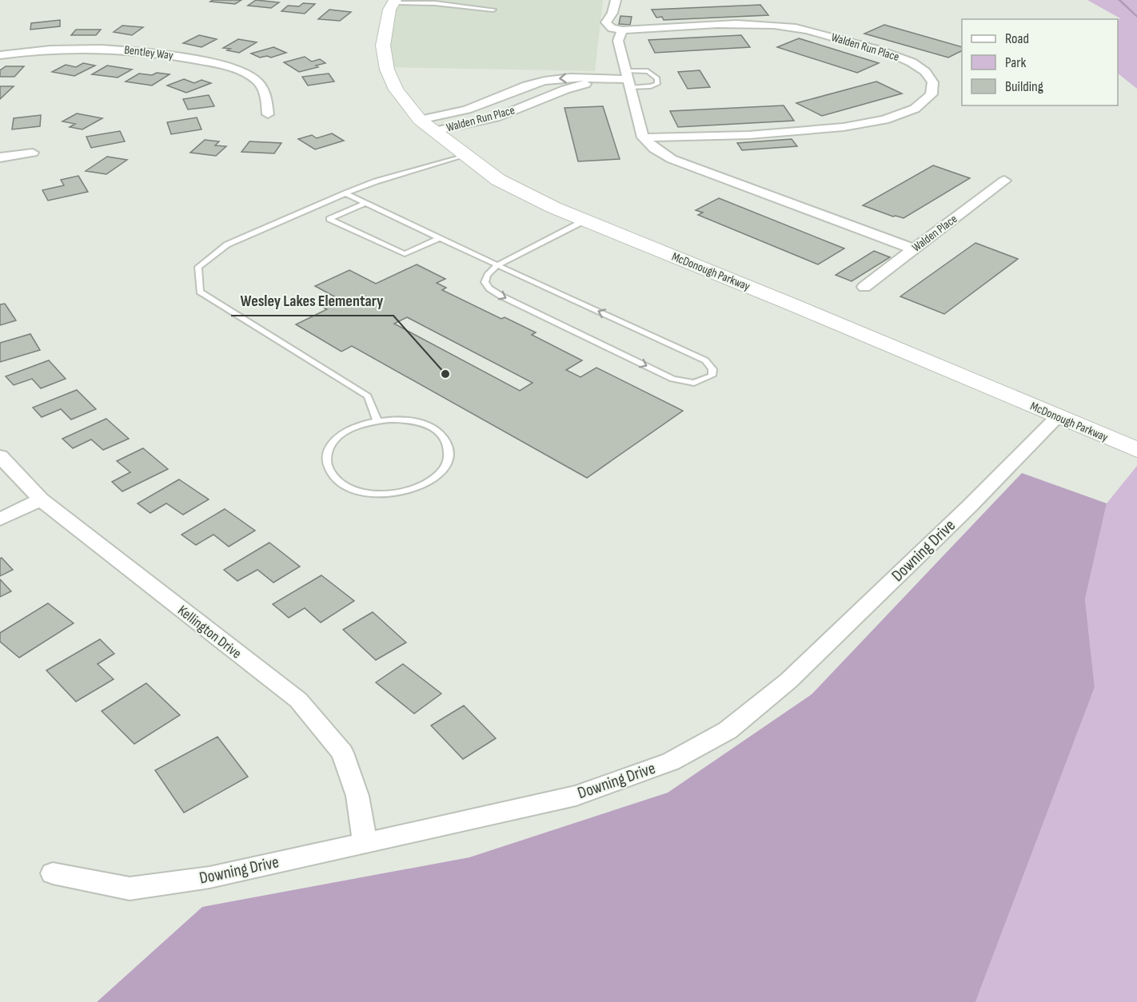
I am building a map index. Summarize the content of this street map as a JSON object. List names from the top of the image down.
{
  "streets": {
    "street": [
      "Walden Run Place",
      "Bentley Way",
      "Walden Place",
      "McDonough Parkway",
      "Downing Drive",
      "Kellington Drive"
    ]
  },
  "crossings": [
    ["Walden Run Place", "McDonough Parkway"],
    ["McDonough Parkway", "Downing Drive"],
    ["Downing Drive", "Kellington Drive"]
  ],
  "places": ["Wesley Lakes Elementary"],
  "legend": ["Road", "Park", "Building"]
}
